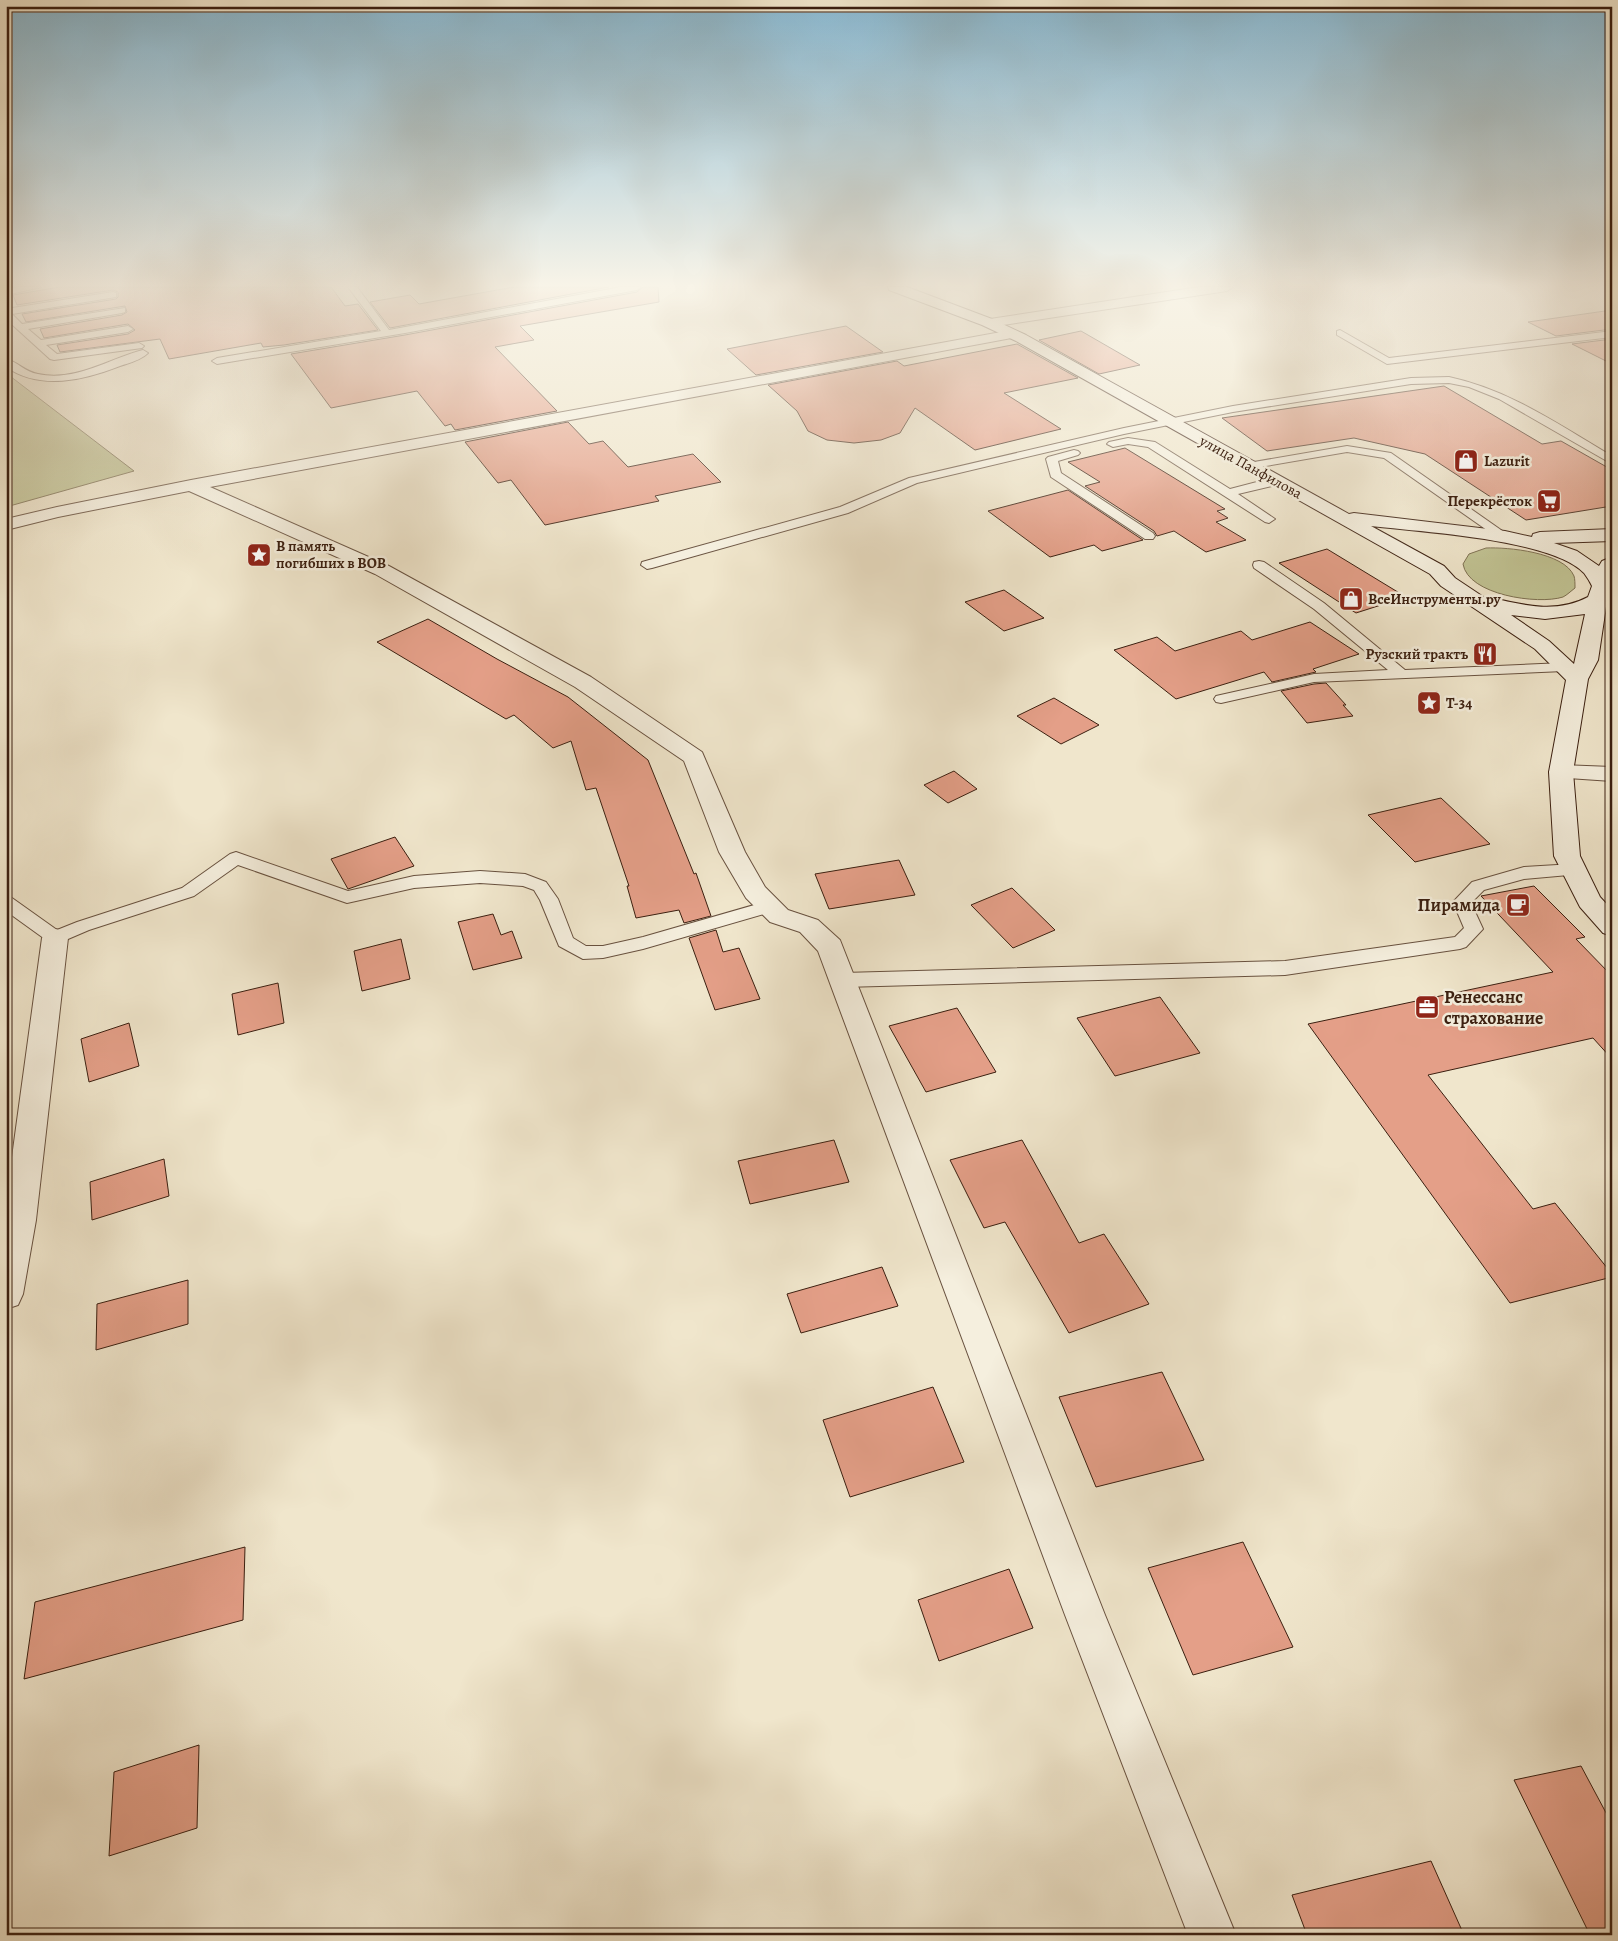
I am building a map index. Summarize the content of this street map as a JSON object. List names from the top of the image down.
{
  "streets": {
    "street": ["улица Панфилова"]
  },
  "places": {
    "shop": ["Lazurit", "ВсеИнструменты.ру"],
    "supermarket": ["Перекрёсток"],
    "place": ["В память погибших в ВОВ", "Т-34"],
    "restaurant": ["Рузский трактъ"],
    "cafe": ["Пирамида"],
    "office": ["Ренессанс страхование"]
  }
}
